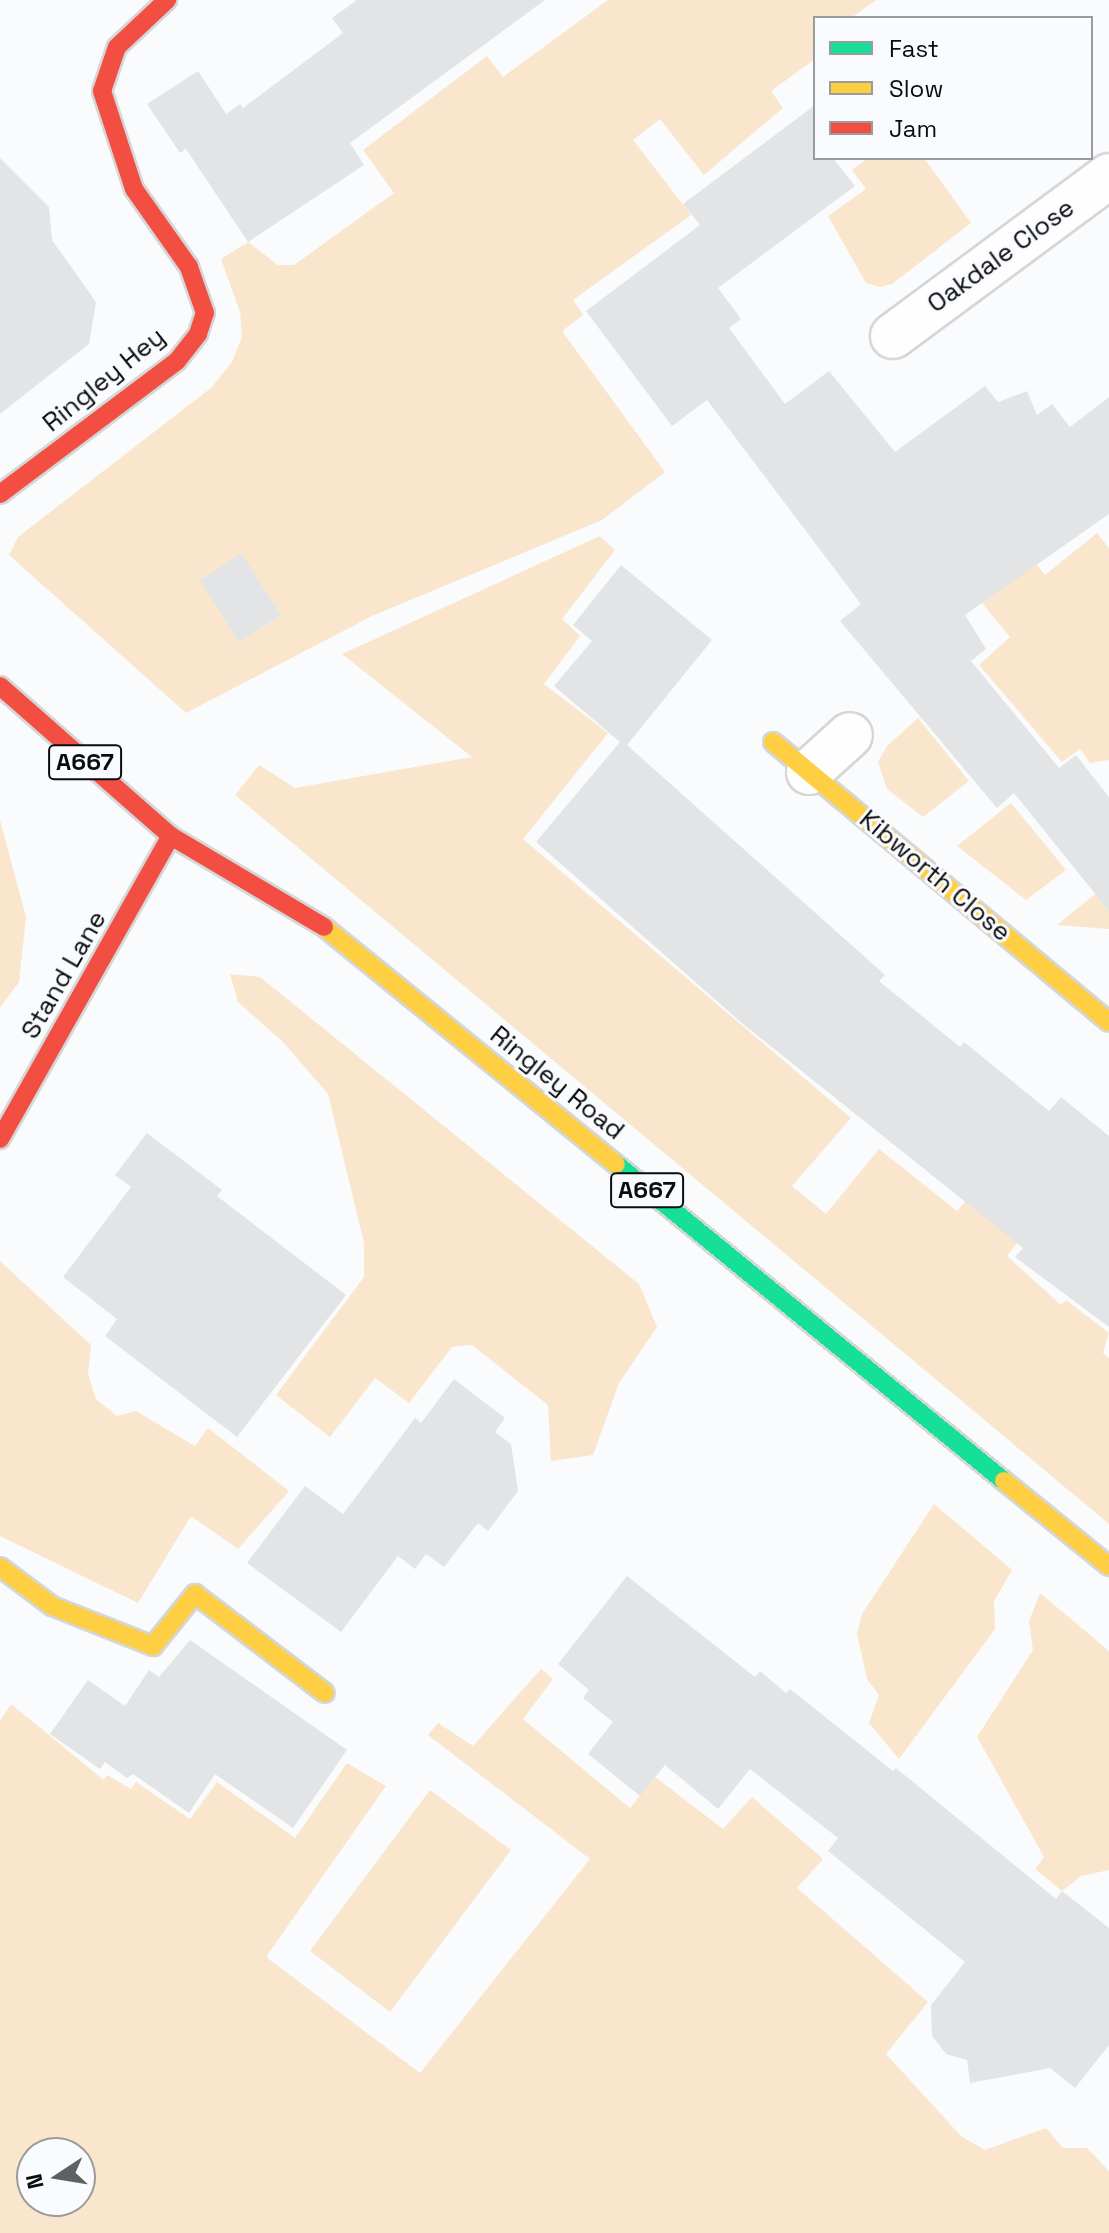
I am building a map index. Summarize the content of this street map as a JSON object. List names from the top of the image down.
{
  "streets": {
    "street": [
      "Oakdale Close",
      "Ringley Hey",
      "A667",
      "Kibworth Close",
      "Stand Lane",
      "Ringley Road"
    ]
  },
  "crossings": [
    ["Stand Lane", "Ringley Road"]
  ],
  "legend": ["Fast", "Slow", "Jam"],
  "north": "left"
}
